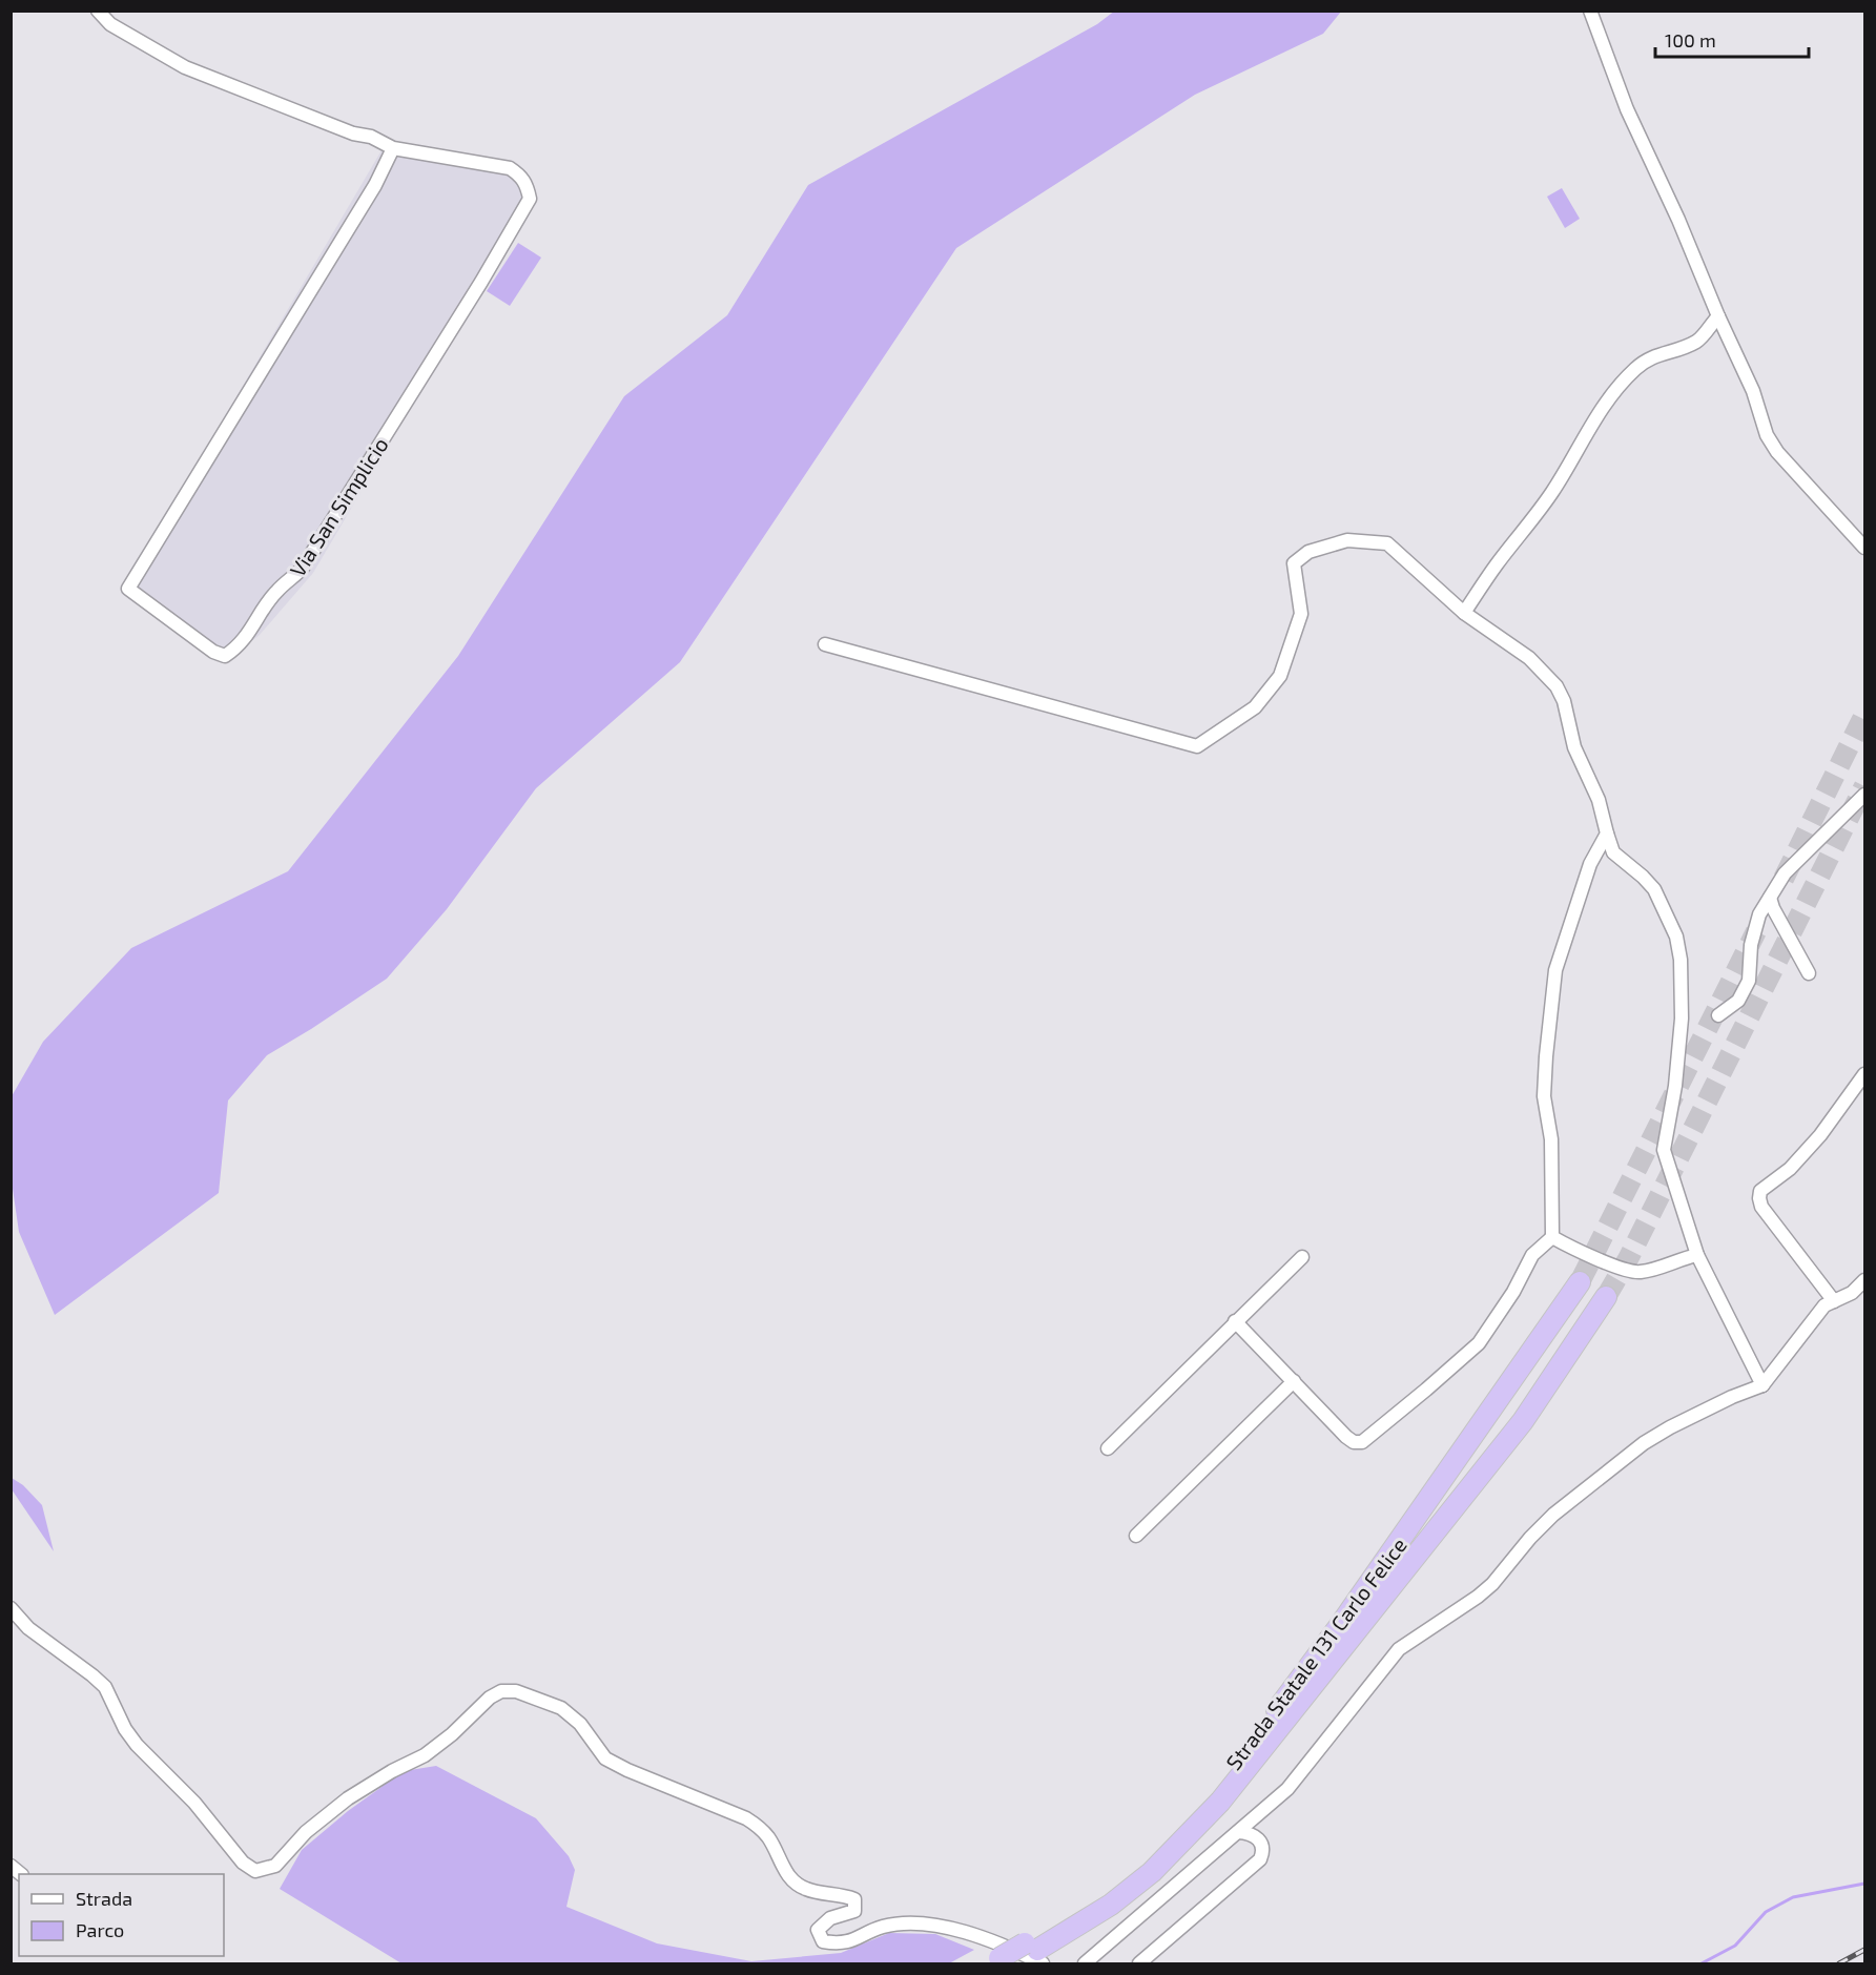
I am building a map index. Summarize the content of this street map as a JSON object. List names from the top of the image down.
{
  "streets": {
    "highway": ["Strada Statale 131 Carlo Felice"],
    "street": ["Via San Simplicio"]
  },
  "legend": ["Strada", "Parco"],
  "scale_bar": "100 m"
}
